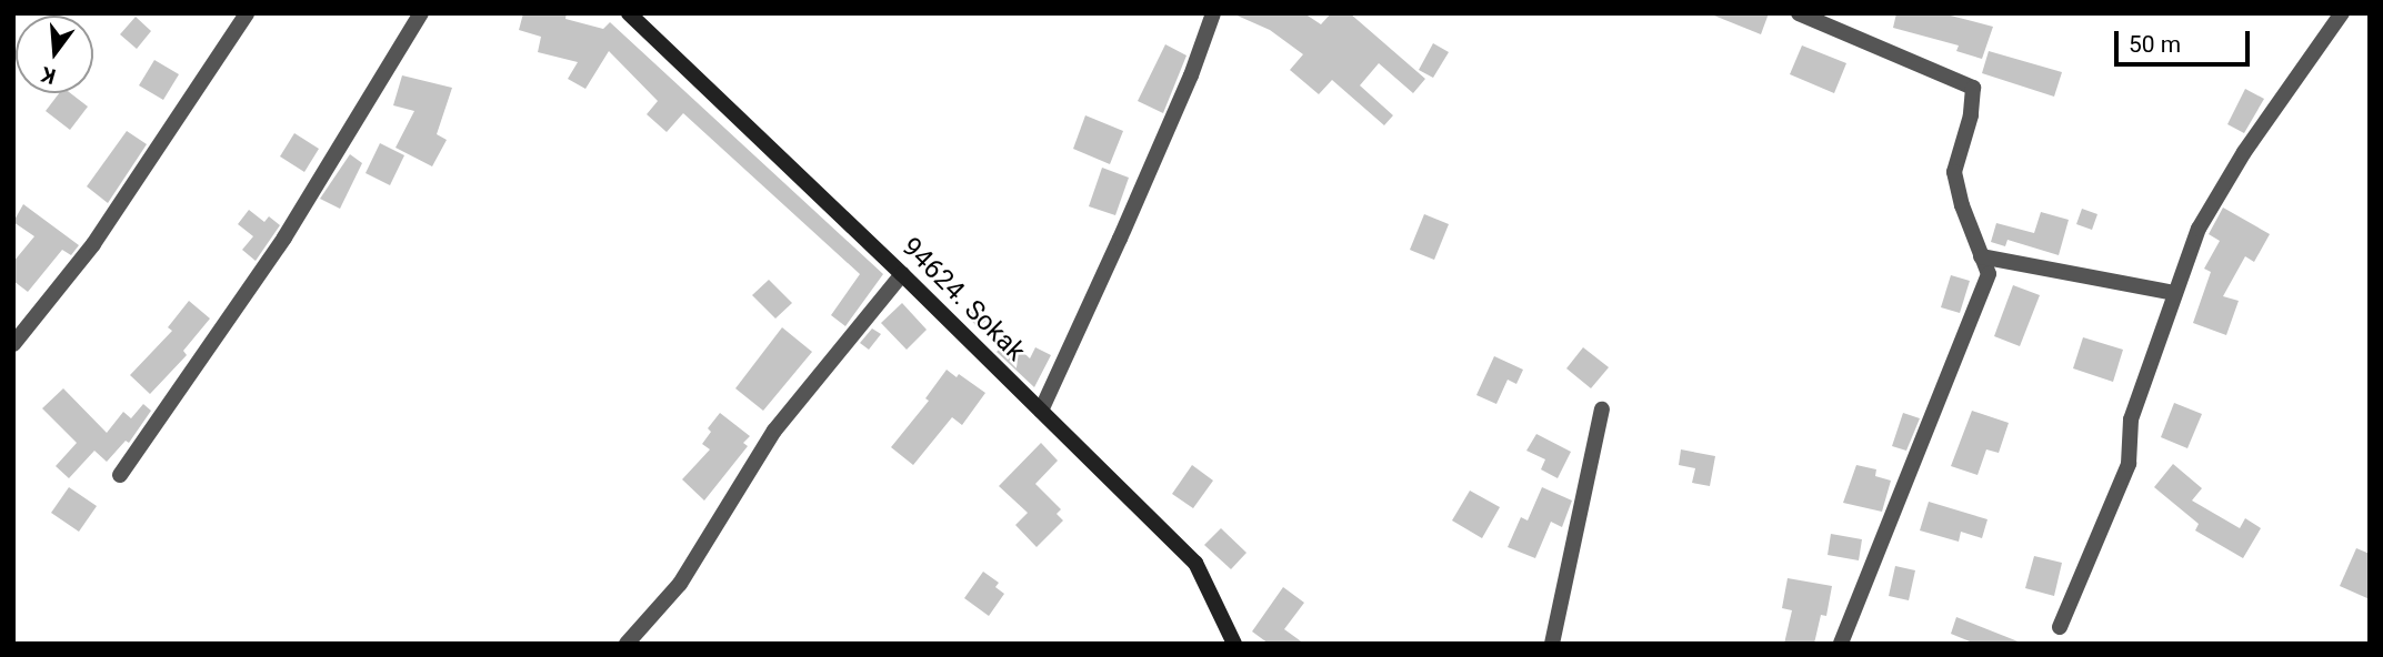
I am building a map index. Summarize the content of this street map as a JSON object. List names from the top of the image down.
{
  "streets": {
    "street": ["94624. Sokak"]
  },
  "scale_bar": "50 m",
  "north": "bottom"
}
